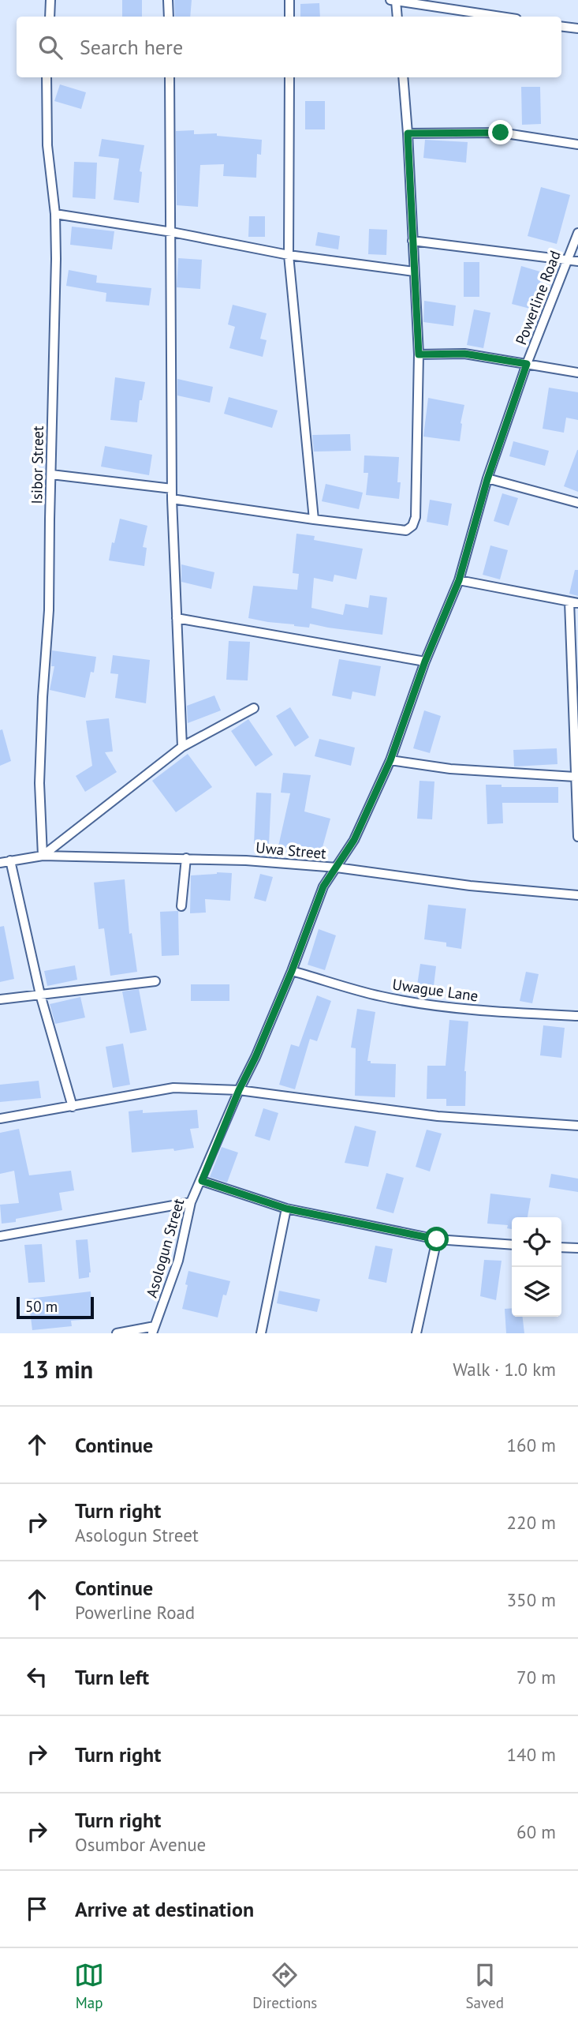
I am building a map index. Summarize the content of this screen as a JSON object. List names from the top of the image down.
{
  "streets": {
    "street": [
      "Powerline Road",
      "Isibor Street",
      "Uwa Street",
      "Uwague Lane",
      "Asologun Street"
    ]
  },
  "crossings": [
    ["Powerline Road", "Uwa Street"],
    ["Powerline Road", "Asologun Street"],
    ["Isibor Street", "Uwa Street"],
    ["Uwa Street", "Asologun Street"],
    ["Uwague Lane", "Asologun Street"]
  ],
  "scale_bar": "50 m",
  "page": {
    "search": "Search here",
    "scale": "50 m",
    "heading": ["13 min", "Walk · 1.0 km"],
    "list": [
      ["Continue", "160 m"],
      ["Turn right", "Asologun Street", "220 m"],
      ["Continue", "Powerline Road", "350 m"],
      ["Turn left", "70 m"],
      ["Turn right", "140 m"],
      ["Turn right", "Osumbor Avenue", "60 m"],
      "Arrive at destination"
    ],
    "nav": ["Map", "Directions", "Saved"]
  }
}
